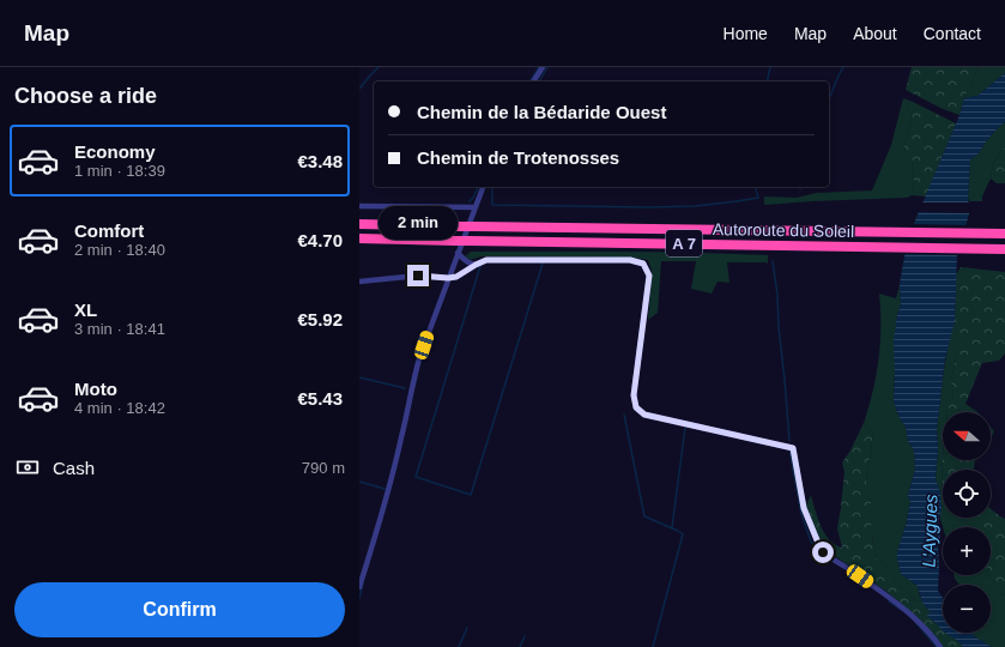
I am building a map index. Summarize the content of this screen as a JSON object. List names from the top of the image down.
{
  "streets": {
    "highway": ["Autoroute du Soleil", "A 7"]
  },
  "water": ["L'Aygues"],
  "north": "left",
  "page": {
    "header": "Map",
    "nav": [
      "Home",
      "Map",
      "About",
      "Contact"
    ],
    "heading": "Choose a ride",
    "banner": ["Chemin de la Bédaride Ouest", "Chemin de Trotenosses"],
    "list": [
      {
        "name": "Economy",
        "note": "1 min · 18:39",
        "value": "€3.48"
      },
      {
        "name": "Comfort",
        "note": "2 min · 18:40",
        "value": "€4.70"
      },
      {
        "name": "XL",
        "note": "3 min · 18:41",
        "value": "€5.92"
      },
      {
        "name": "Moto",
        "note": "4 min · 18:42",
        "value": "€5.43"
      }
    ],
    "bubble": "2 min",
    "map_buttons": ["+", "−"],
    "pay": ["Cash", "790 m"],
    "buttons": "Confirm"
  }
}
